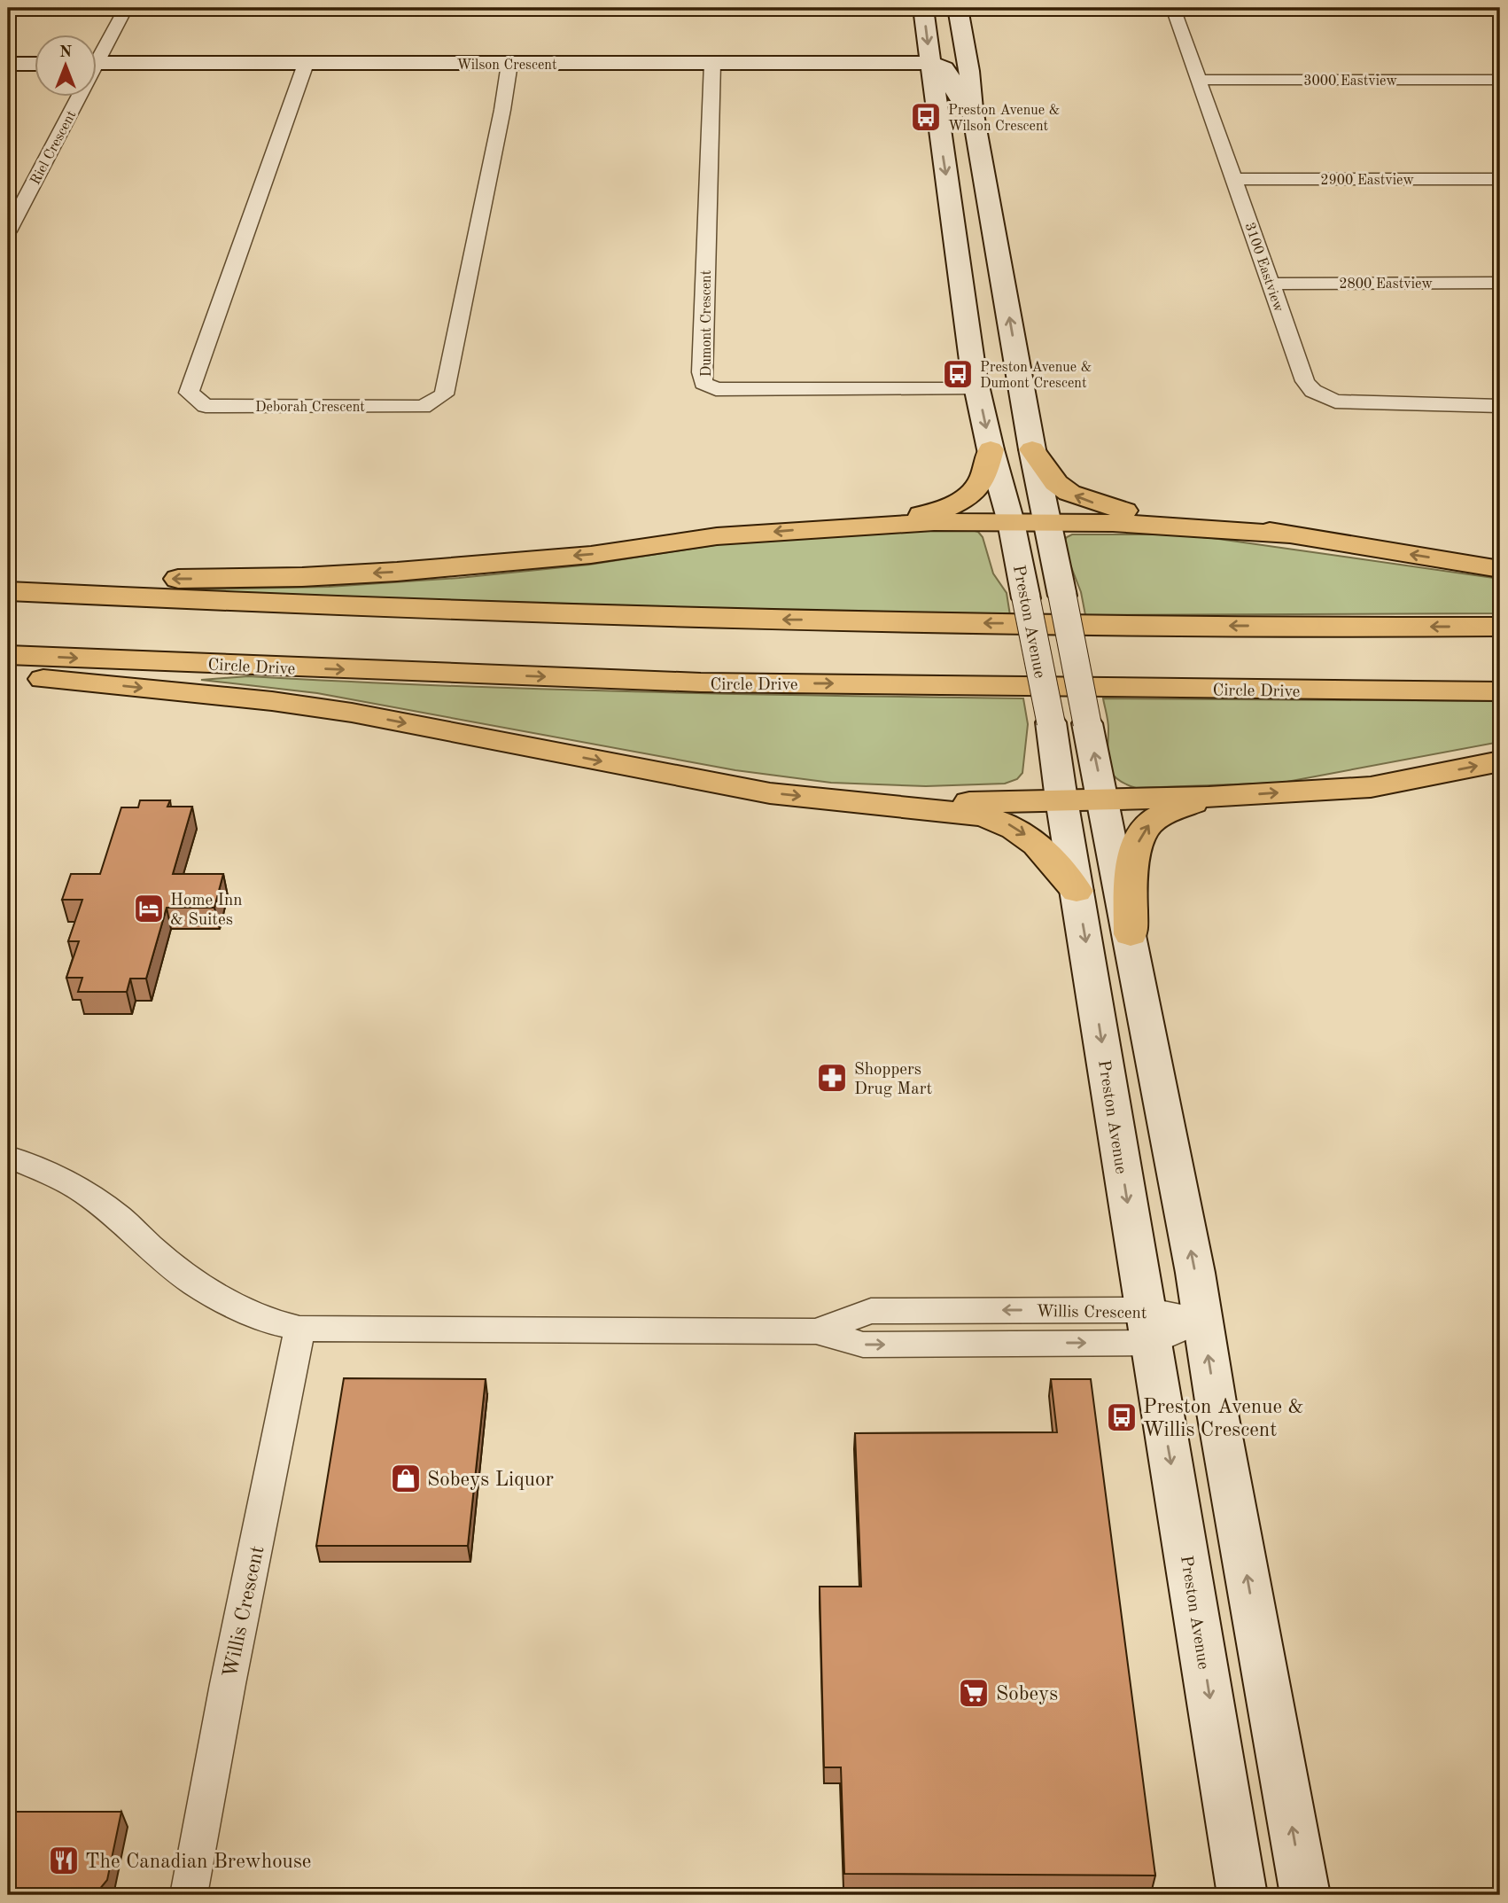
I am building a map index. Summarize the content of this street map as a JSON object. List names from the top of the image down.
{
  "streets": {
    "highway": ["Circle Drive"],
    "main road": ["Wilson Crescent", "Preston Avenue"],
    "street": [
      "3000 Eastview",
      "Riel Crescent",
      "2900 Eastview",
      "3100 Eastview",
      "2800 Eastview",
      "Dumont Crescent",
      "Deborah Crescent",
      "Willis Crescent"
    ]
  },
  "crossings": [
    ["Wilson Crescent", "Dumont Crescent"],
    ["Wilson Crescent", "Deborah Crescent"],
    ["Wilson Crescent", "Preston Avenue"],
    ["3000 Eastview", "3100 Eastview"],
    ["2900 Eastview", "3100 Eastview"],
    ["3100 Eastview", "2800 Eastview"],
    ["Dumont Crescent", "Preston Avenue"],
    ["Preston Avenue", "Willis Crescent"]
  ],
  "places": {
    "bus stop": ["Preston Avenue & Wilson Crescent", "Preston Avenue & Dumont Crescent", "Preston Avenue & Willis Crescent"],
    "hotel": ["Home Inn & Suites"],
    "pharmacy": ["Shoppers Drug Mart"],
    "shop": ["Sobeys Liquor"],
    "supermarket": ["Sobeys"],
    "restaurant": ["The Canadian Brewhouse"]
  },
  "north": "top"
}
